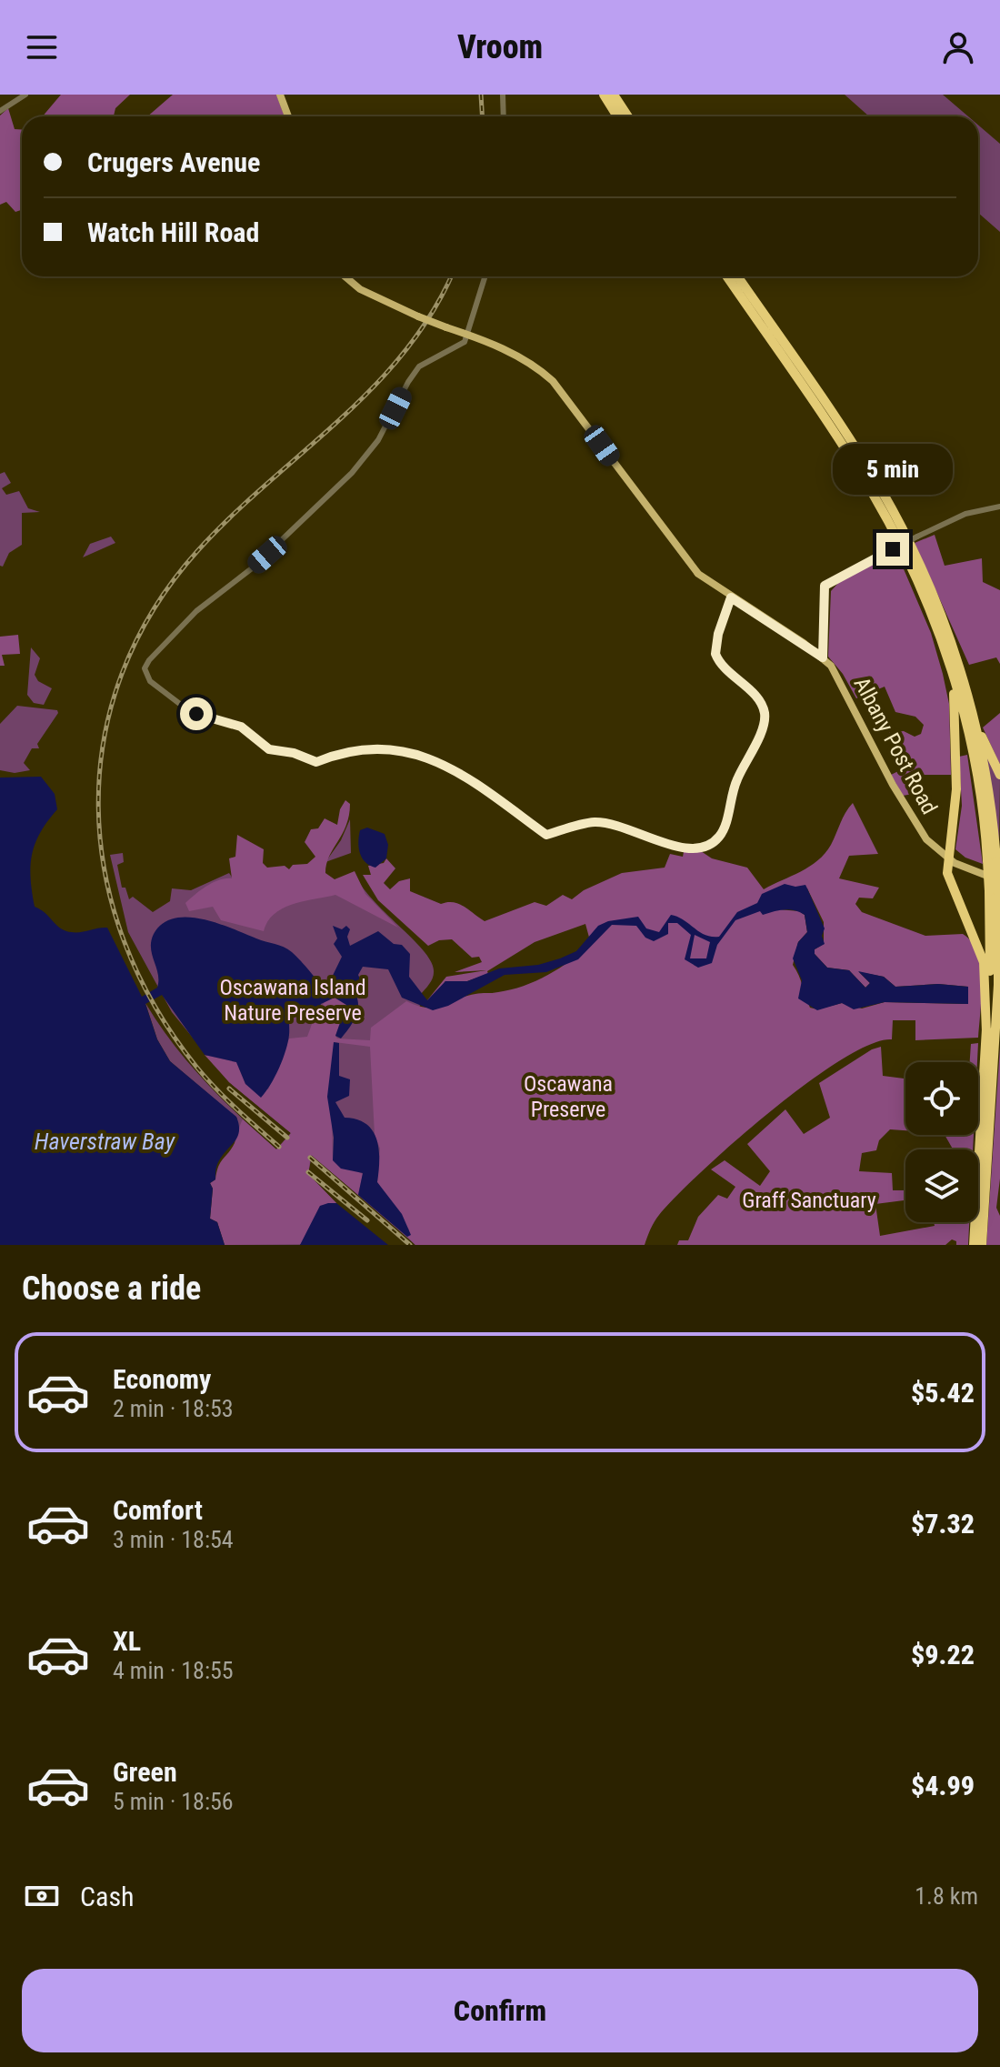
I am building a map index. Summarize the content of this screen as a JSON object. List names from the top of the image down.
{
  "streets": {
    "main road": ["Albany Post Road"]
  },
  "water": ["Haverstraw Bay"],
  "parks": ["Oscawana Island Nature Preserve", "Oscawana Preserve", "Graff Sanctuary"],
  "page": {
    "header": "Vroom",
    "banner": ["Crugers Avenue", "Watch Hill Road"],
    "bubble": "5 min",
    "heading": "Choose a ride",
    "list": [
      {
        "name": "Economy",
        "note": "2 min · 18:53",
        "value": "$5.42"
      },
      {
        "name": "Comfort",
        "note": "3 min · 18:54",
        "value": "$7.32"
      },
      {
        "name": "XL",
        "note": "4 min · 18:55",
        "value": "$9.22"
      },
      {
        "name": "Green",
        "note": "5 min · 18:56",
        "value": "$4.99"
      }
    ],
    "pay": ["Cash", "1.8 km"],
    "buttons": "Confirm"
  }
}
